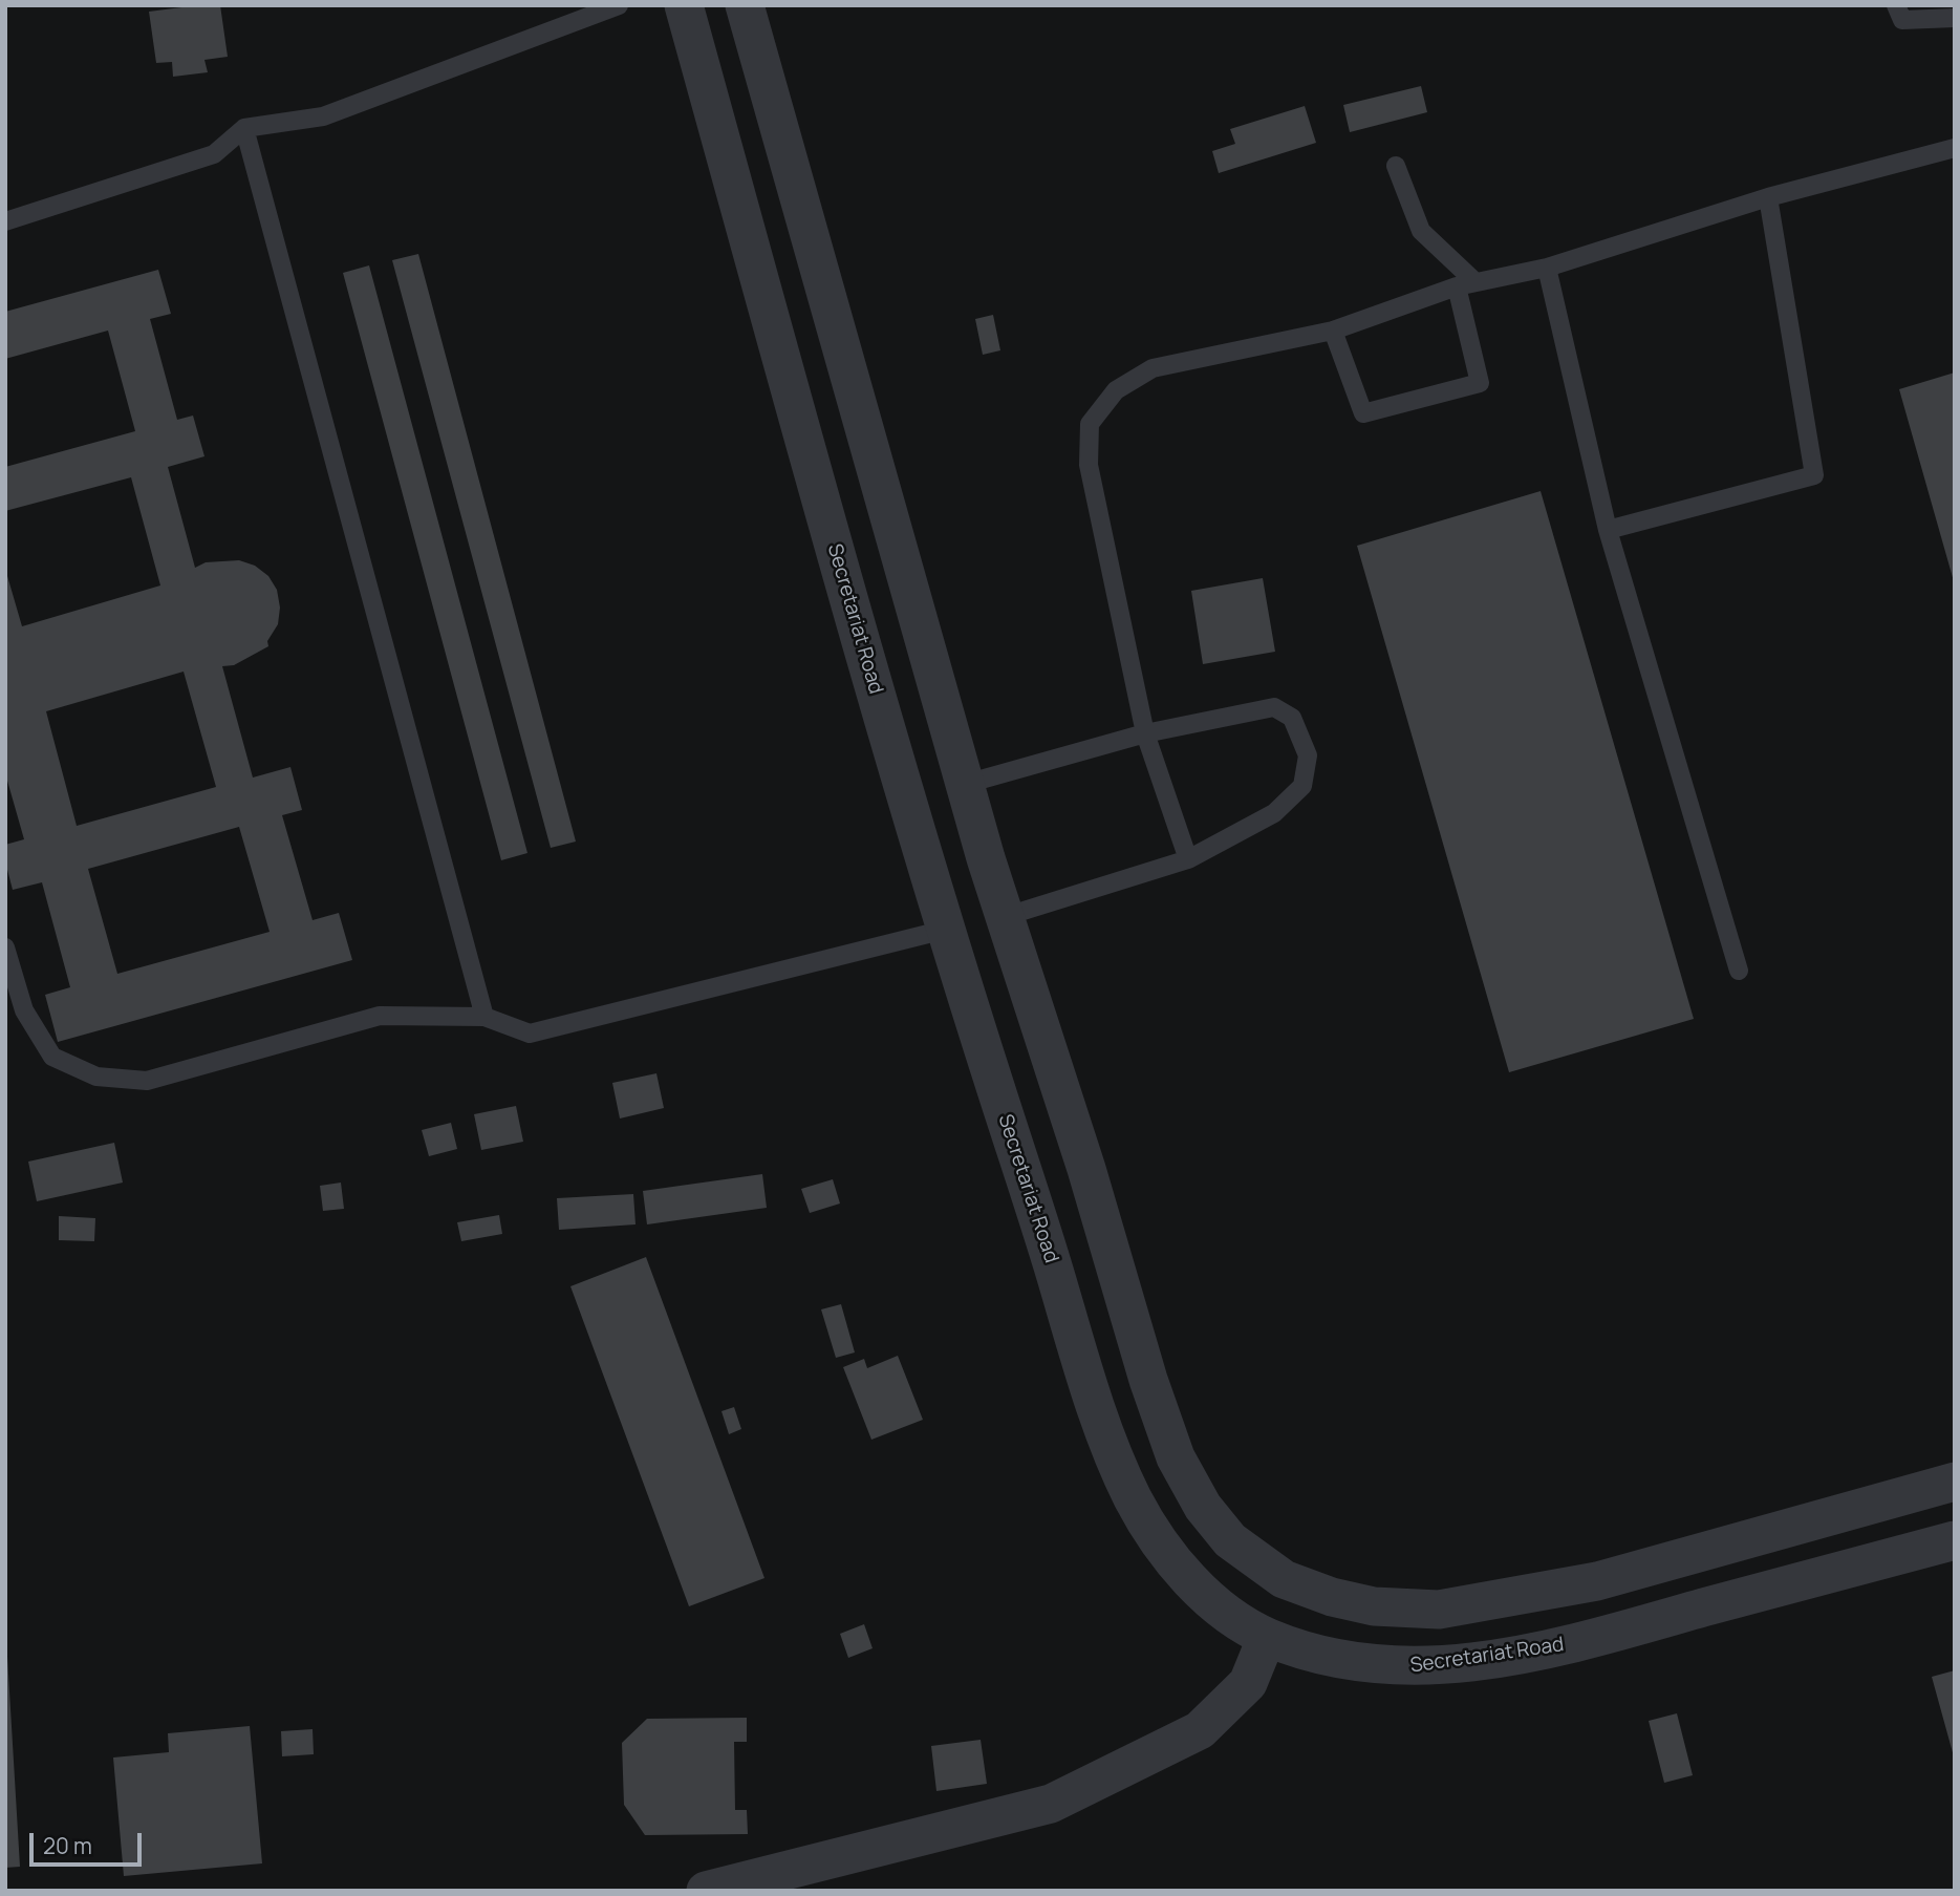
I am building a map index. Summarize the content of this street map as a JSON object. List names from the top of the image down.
{
  "streets": {
    "street": ["Secretariat Road"]
  },
  "scale_bar": "20 m"
}
